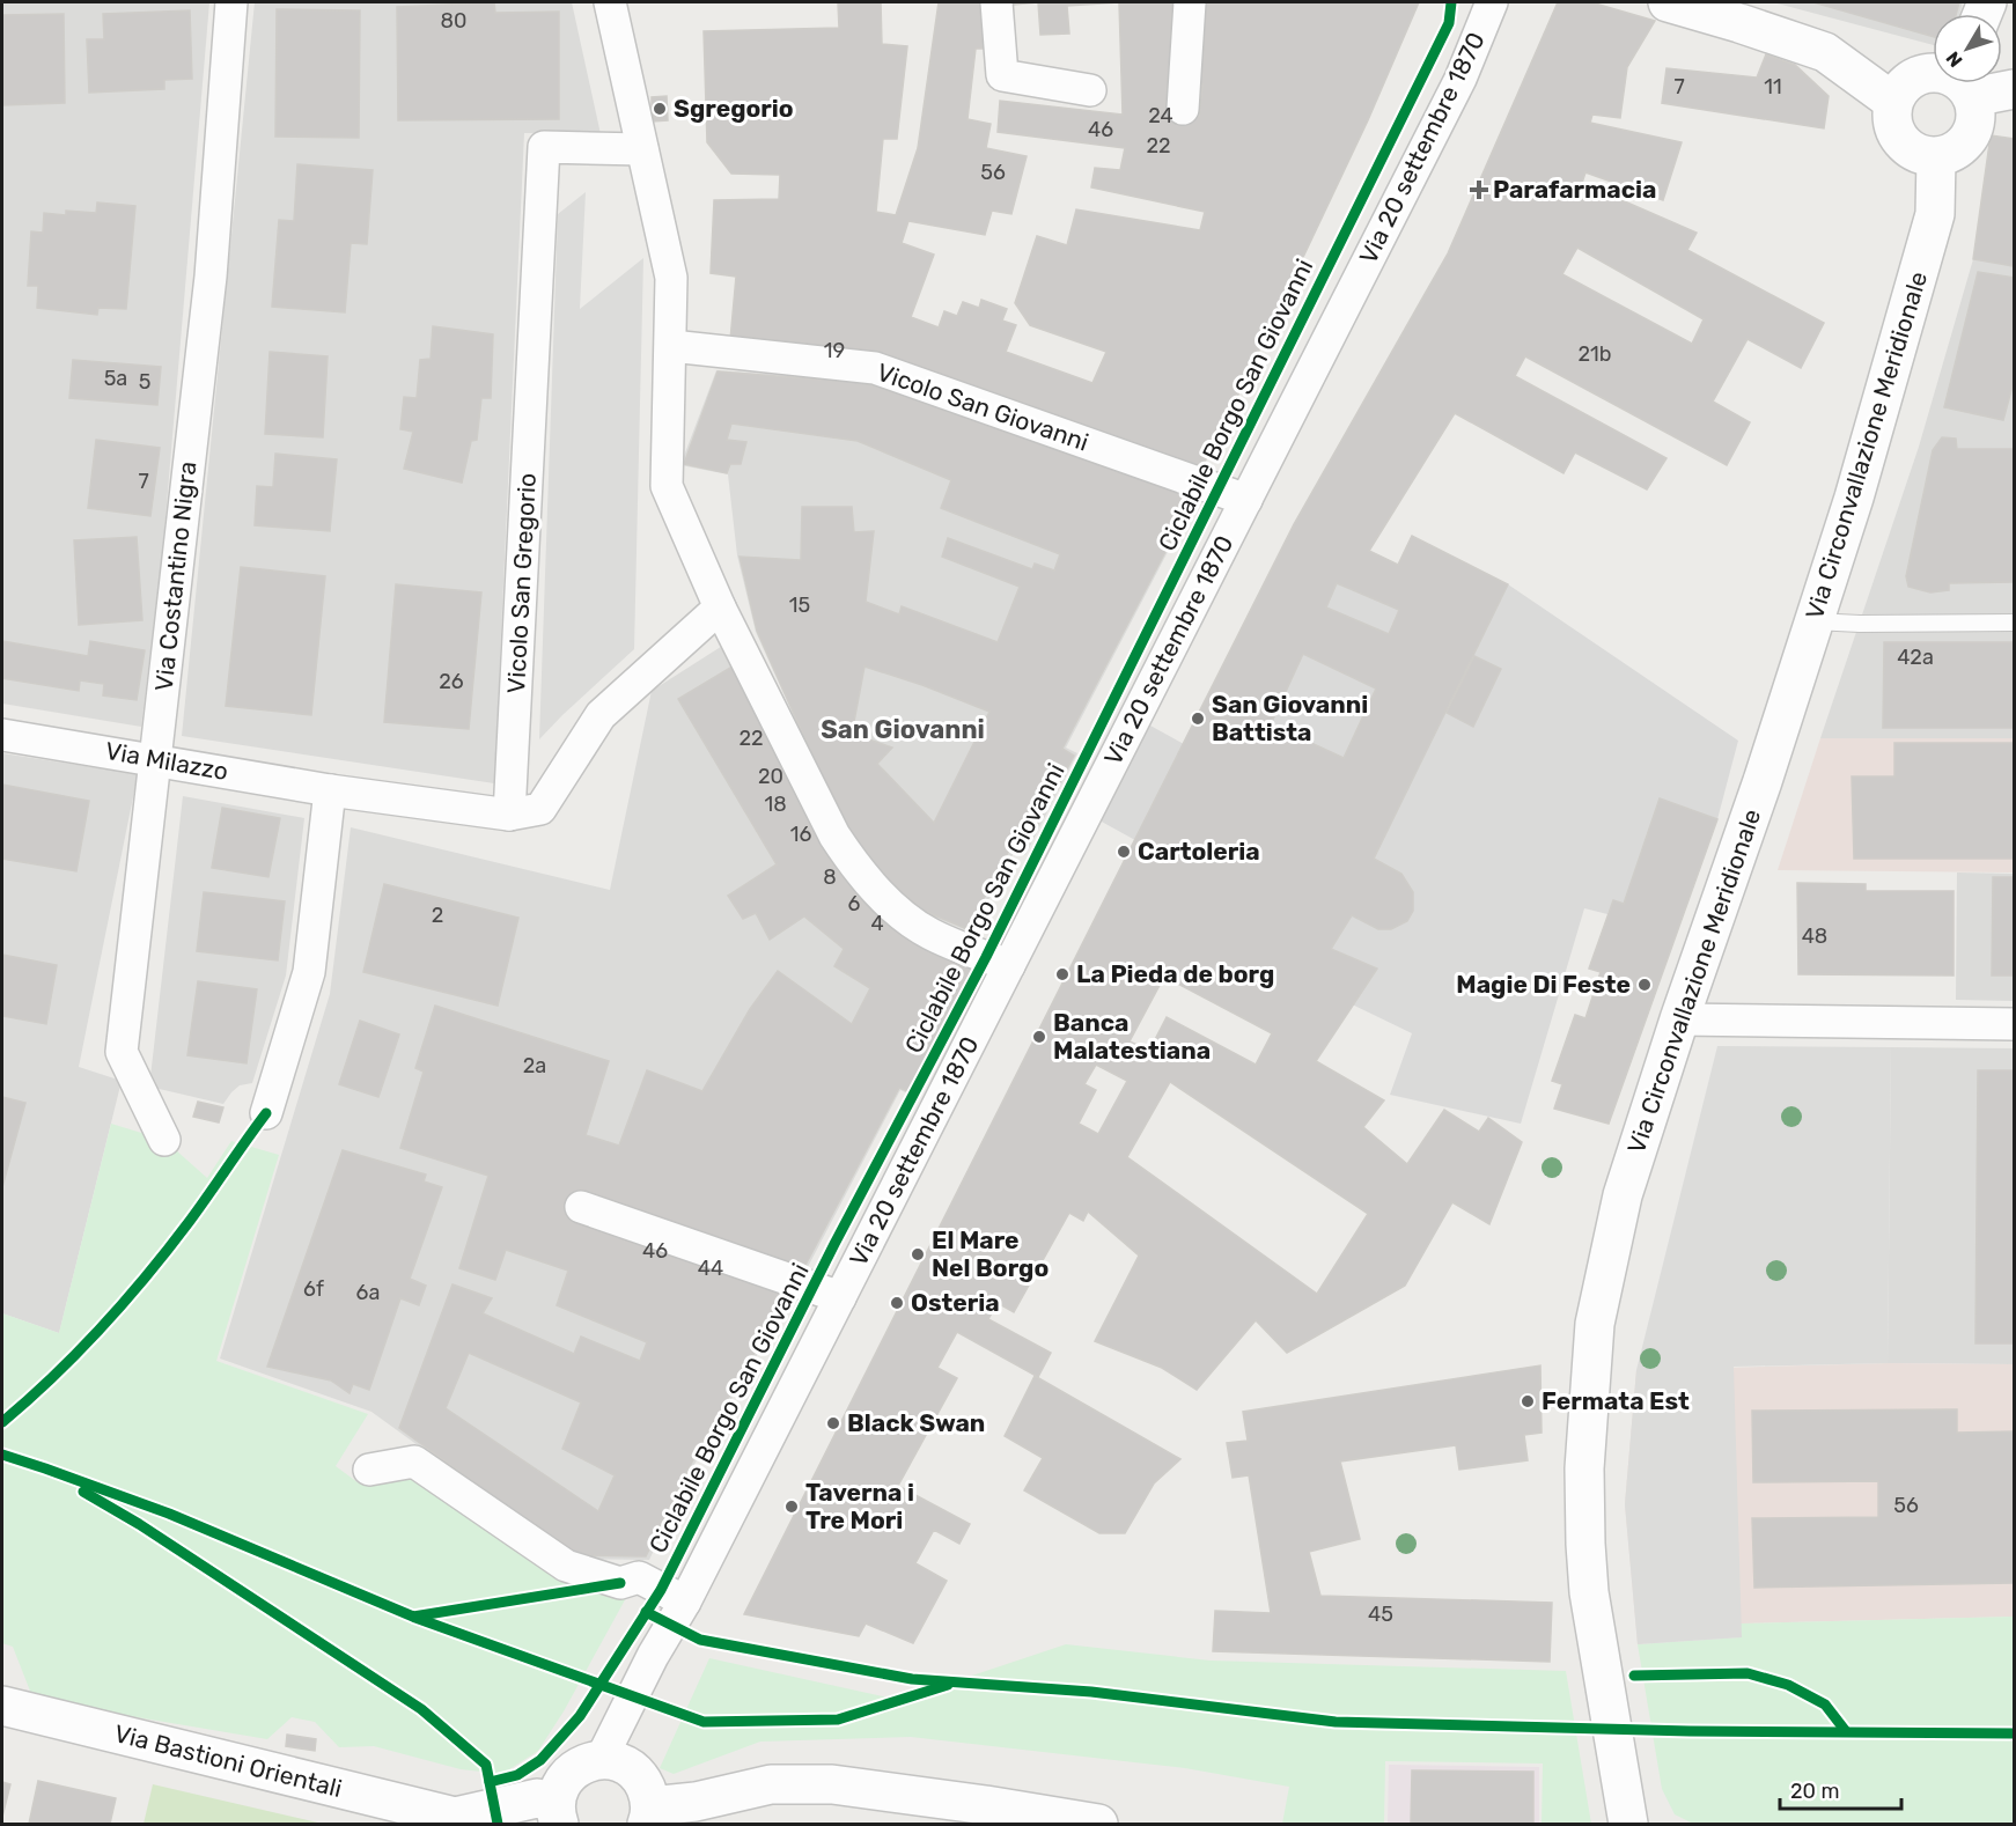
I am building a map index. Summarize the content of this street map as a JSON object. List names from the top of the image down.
{
  "streets": {
    "street": [
      "Via 20 settembre 1870",
      "Vicolo San Giovanni",
      "Via Circonvallazione Meridionale",
      "Via Costantino Nigra",
      "Vicolo San Gregorio",
      "Via Milazzo",
      "Via Bastioni Orientali"
    ],
    "cycle path": ["Ciclabile Borgo San Giovanni"]
  },
  "crossings": [
    ["Via 20 settembre 1870", "Vicolo San Giovanni"],
    ["Via Costantino Nigra", "Via Milazzo"],
    ["Vicolo San Gregorio", "Via Milazzo"]
  ],
  "districts": ["San Giovanni"],
  "places": {
    "other": [
      "Sgregorio",
      "San Giovanni Battista",
      "Cartoleria",
      "La Pieda de borg",
      "Magie Di Feste",
      "Banca Malatestiana",
      "El Mare Nel Borgo",
      "Osteria",
      "Fermata Est",
      "Black Swan",
      "Taverna i Tre Mori"
    ],
    "health": ["Parafarmacia"]
  },
  "house_numbers": [
    "80",
    "7",
    "11",
    "24",
    "46",
    "22",
    "56",
    "19",
    "21b",
    "5a",
    "5",
    "7",
    "15",
    "42a",
    "26",
    "22",
    "20",
    "18",
    "16",
    "8",
    "6",
    "2",
    "4",
    "48",
    "2a",
    "46",
    "44",
    "6f",
    "6a",
    "56",
    "45"
  ],
  "scale_bar": "20 m",
  "north": "bottom left"
}
